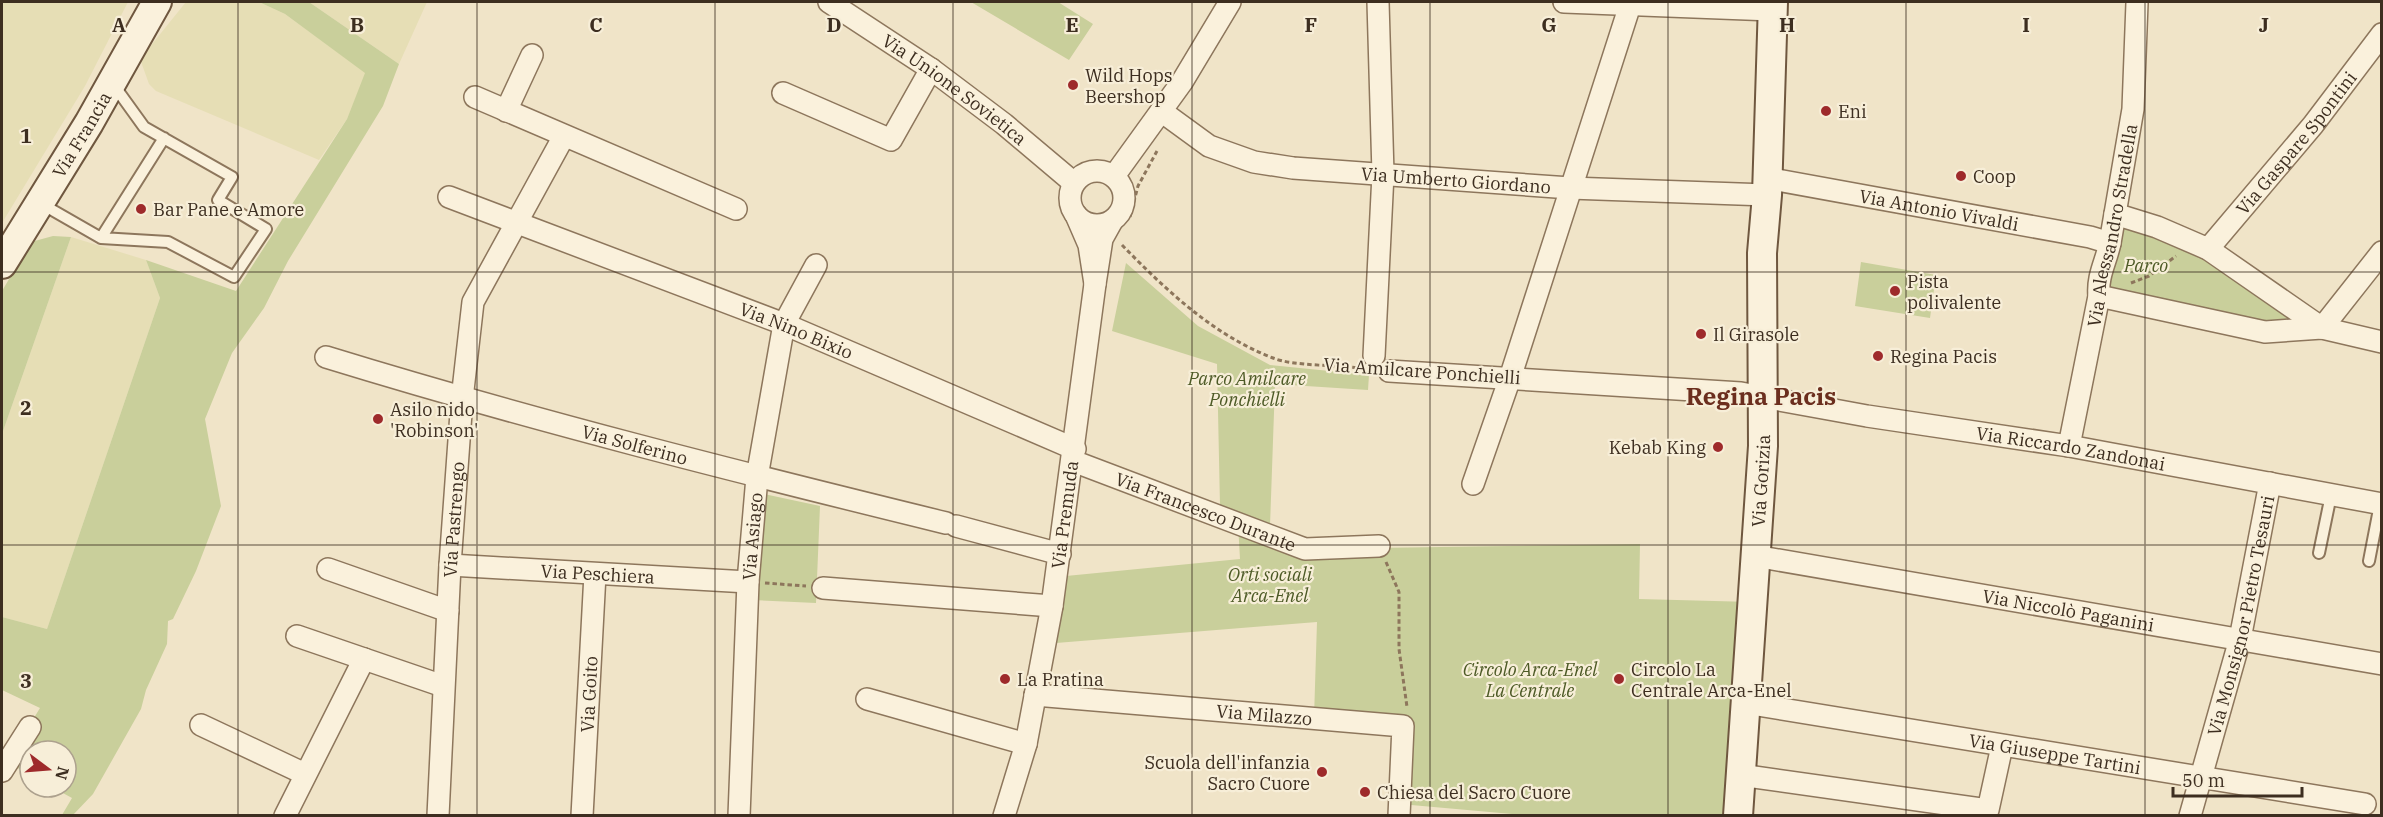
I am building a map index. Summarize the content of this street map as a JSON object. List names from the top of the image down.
{
  "streets": {
    "main road": ["Via Francia", "Via Gorizia"],
    "street": [
      "Via Unione Sovietica",
      "Via Gaspare Spontini",
      "Via Umberto Giordano",
      "Via Antonio Vivaldi",
      "Via Alessandro Stradella",
      "Via Nino Bixio",
      "Via Amilcare Ponchielli",
      "Via Solferino",
      "Via Riccardo Zandonai",
      "Via Francesco Durante",
      "Via Premuda",
      "Via Pastrengo",
      "Via Asiago",
      "Via Peschiera",
      "Via Niccolò Paganini",
      "Via Monsignor Pietro Tesauri",
      "Via Goito",
      "Via Milazzo",
      "Via Giuseppe Tartini"
    ]
  },
  "crossings": [
    ["Via Unione Sovietica", "Via Premuda"],
    ["Via Umberto Giordano", "Via Antonio Vivaldi"],
    ["Via Umberto Giordano", "Via Gorizia"],
    ["Via Antonio Vivaldi", "Via Alessandro Stradella"],
    ["Via Antonio Vivaldi", "Via Gorizia"],
    ["Via Alessandro Stradella", "Via Riccardo Zandonai"],
    ["Via Nino Bixio", "Via Francesco Durante"],
    ["Via Nino Bixio", "Via Premuda"],
    ["Via Nino Bixio", "Via Pastrengo"],
    ["Via Nino Bixio", "Via Asiago"],
    ["Via Amilcare Ponchielli", "Via Riccardo Zandonai"],
    ["Via Amilcare Ponchielli", "Via Gorizia"],
    ["Via Solferino", "Via Premuda"],
    ["Via Solferino", "Via Pastrengo"],
    ["Via Solferino", "Via Asiago"],
    ["Via Riccardo Zandonai", "Via Gorizia"],
    ["Via Riccardo Zandonai", "Via Monsignor Pietro Tesauri"],
    ["Via Gorizia", "Via Niccolò Paganini"],
    ["Via Gorizia", "Via Giuseppe Tartini"],
    ["Via Francesco Durante", "Via Premuda"],
    ["Via Premuda", "Via Milazzo"],
    ["Via Pastrengo", "Via Peschiera"],
    ["Via Asiago", "Via Peschiera"],
    ["Via Peschiera", "Via Goito"],
    ["Via Niccolò Paganini", "Via Monsignor Pietro Tesauri"],
    ["Via Monsignor Pietro Tesauri", "Via Giuseppe Tartini"]
  ],
  "districts": ["Regina Pacis"],
  "parks": [
    "Parco",
    "Parco Amilcare Ponchielli",
    "Orti sociali Arca-Enel",
    "Circolo Arca-Enel La Centrale"
  ],
  "places": [
    "Wild Hops Beershop",
    "Eni",
    "Coop",
    "Bar Pane e Amore",
    "Pista polivalente",
    "Il Girasole",
    "Regina Pacis",
    "Asilo nido 'Robinson'",
    "Kebab King",
    "La Pratina",
    "Circolo La Centrale Arca-Enel",
    "Scuola dell'infanzia Sacro Cuore",
    "Chiesa del Sacro Cuore"
  ],
  "scale_bar": "50 m",
  "north": "right",
  "grid": {
    "columns": [
      "A",
      "B",
      "C",
      "D",
      "E",
      "F",
      "G",
      "H",
      "I",
      "J"
    ],
    "rows": ["1", "2", "3"]
  }
}
